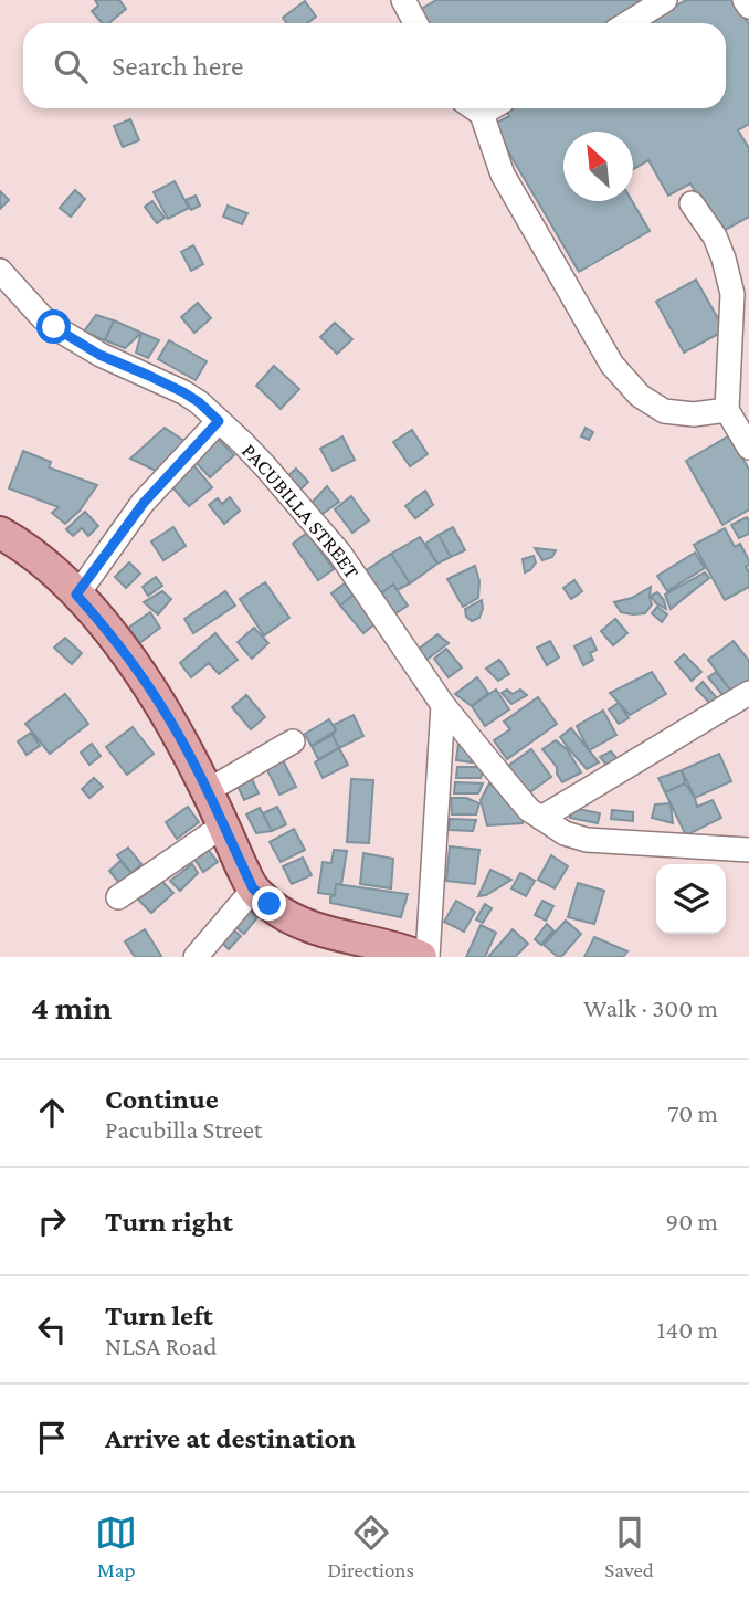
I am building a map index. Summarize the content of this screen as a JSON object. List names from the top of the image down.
{
  "streets": {
    "street": ["PACUBILLA STREET"]
  },
  "north": "top left",
  "page": {
    "search": "Search here",
    "heading": ["4 min", "Walk · 300 m"],
    "list": [
      ["Continue", "Pacubilla Street", "70 m"],
      ["Turn right", "90 m"],
      ["Turn left", "NLSA Road", "140 m"],
      "Arrive at destination"
    ],
    "nav": ["Map", "Directions", "Saved"]
  }
}
